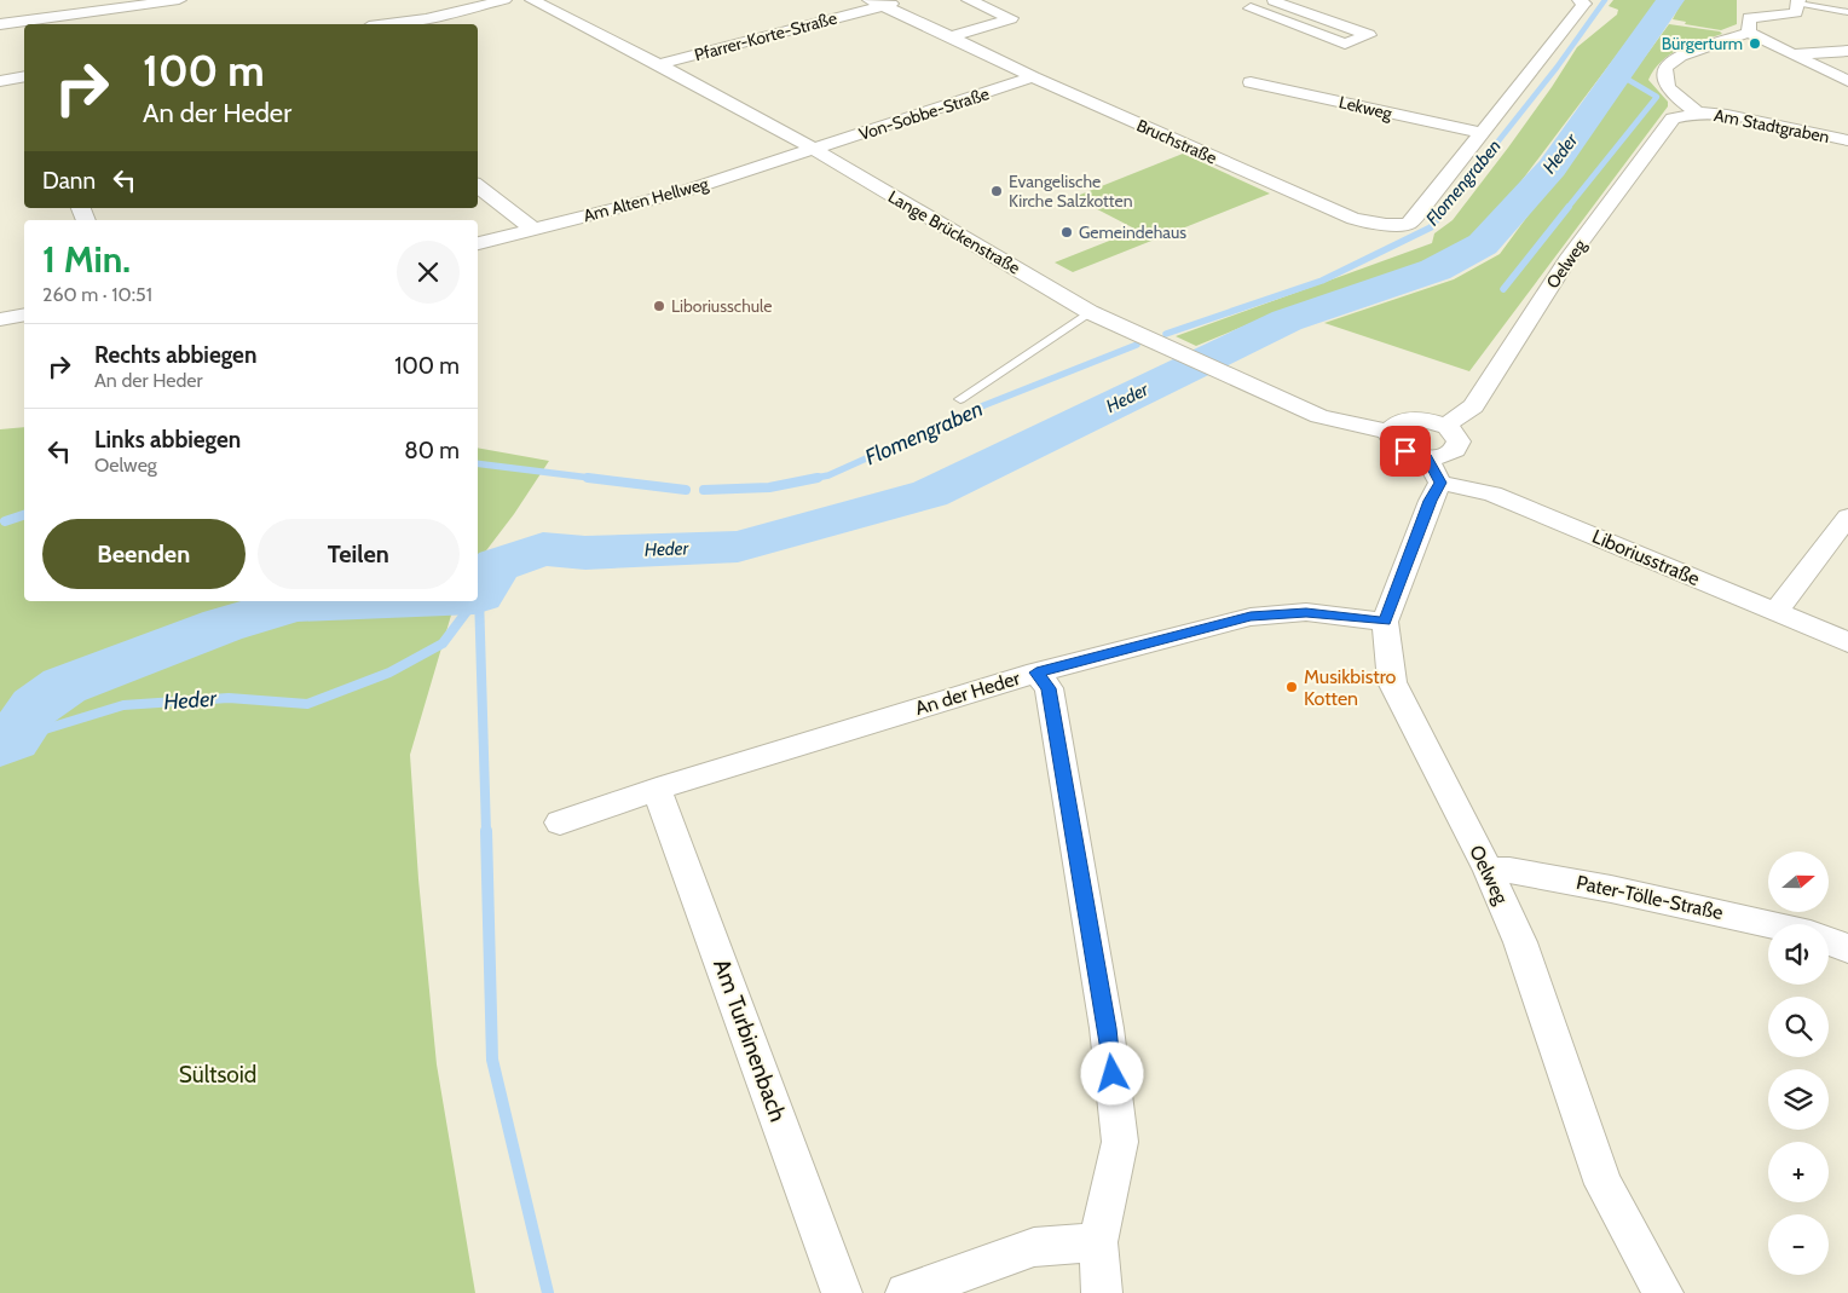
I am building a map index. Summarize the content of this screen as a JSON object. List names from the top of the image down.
{
  "streets": {
    "street": [
      "Pfarrer-Korte-Straße",
      "Lekweg",
      "Von-Sobbe-Straße",
      "Am Stadtgraben",
      "Bruchstraße",
      "Am Alten Hellweg",
      "Lange Brückenstraße",
      "Oelweg",
      "Liboriusstraße",
      "An der Heder",
      "Pater-Tölle-Straße",
      "Am Turbinenbach"
    ]
  },
  "crossings": [
    ["Pfarrer-Korte-Straße", "Bruchstraße"],
    ["Pfarrer-Korte-Straße", "Lange Brückenstraße"],
    ["Lekweg", "Bruchstraße"],
    ["Von-Sobbe-Straße", "Bruchstraße"],
    ["Von-Sobbe-Straße", "Am Alten Hellweg"],
    ["Von-Sobbe-Straße", "Lange Brückenstraße"],
    ["Am Stadtgraben", "Oelweg"],
    ["Am Alten Hellweg", "Lange Brückenstraße"],
    ["Oelweg", "Liboriusstraße"],
    ["Oelweg", "An der Heder"],
    ["Oelweg", "Pater-Tölle-Straße"],
    ["An der Heder", "Am Turbinenbach"]
  ],
  "water": ["Heder", "Flomengraben"],
  "parks": ["Sültsoid"],
  "places": [
    "Bürgerturm",
    "Evangelische Kirche Salzkotten",
    "Gemeindehaus",
    "Liboriusschule",
    "Musikbistro Kotten"
  ],
  "north": "right",
  "page": {
    "turn": ["100 m", "An der Heder"],
    "then": "Dann",
    "heading": ["1 Min.", "260 m · 10:51"],
    "list": [
      {
        "name": "Rechts abbiegen",
        "note": "An der Heder",
        "value": "100 m"
      },
      {
        "name": "Links abbiegen",
        "note": "Oelweg",
        "value": "80 m"
      }
    ],
    "buttons": ["Beenden", "Teilen"],
    "map_buttons": ["+", "−"]
  }
}
